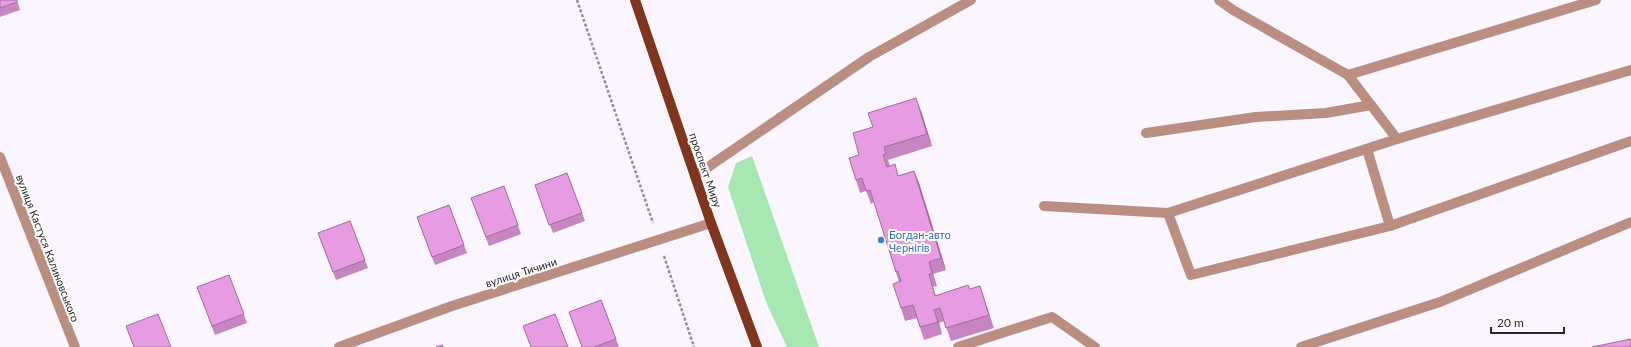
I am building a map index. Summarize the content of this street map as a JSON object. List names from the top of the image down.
{
  "streets": {
    "main road": ["проспект Миру"],
    "street": ["вулиця Кастуся Калиновського", "вулиця Тичини"]
  },
  "crossings": [
    ["проспект Миру", "вулиця Тичини"]
  ],
  "places": ["Богдан-авто Чернігів"],
  "scale_bar": "20 m"
}
